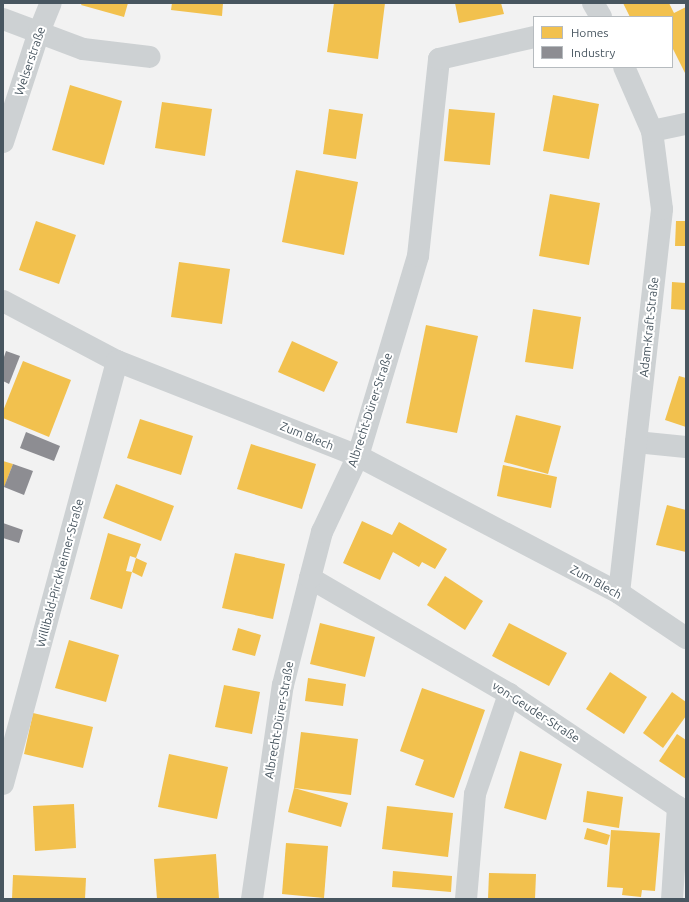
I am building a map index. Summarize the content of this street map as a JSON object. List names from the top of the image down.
{
  "streets": {
    "street": [
      "Welserstraße",
      "Adam-Kraft-Straße",
      "Albrecht-Dürer-Straße",
      "Zum Blech",
      "Willibald-Pirckheimer-Straße",
      "von-Geuder-Straße"
    ]
  },
  "crossings": [
    ["Adam-Kraft-Straße", "Zum Blech"],
    ["Albrecht-Dürer-Straße", "Zum Blech"],
    ["Albrecht-Dürer-Straße", "von-Geuder-Straße"],
    ["Zum Blech", "Willibald-Pirckheimer-Straße"]
  ],
  "legend": ["Homes", "Industry"]
}
